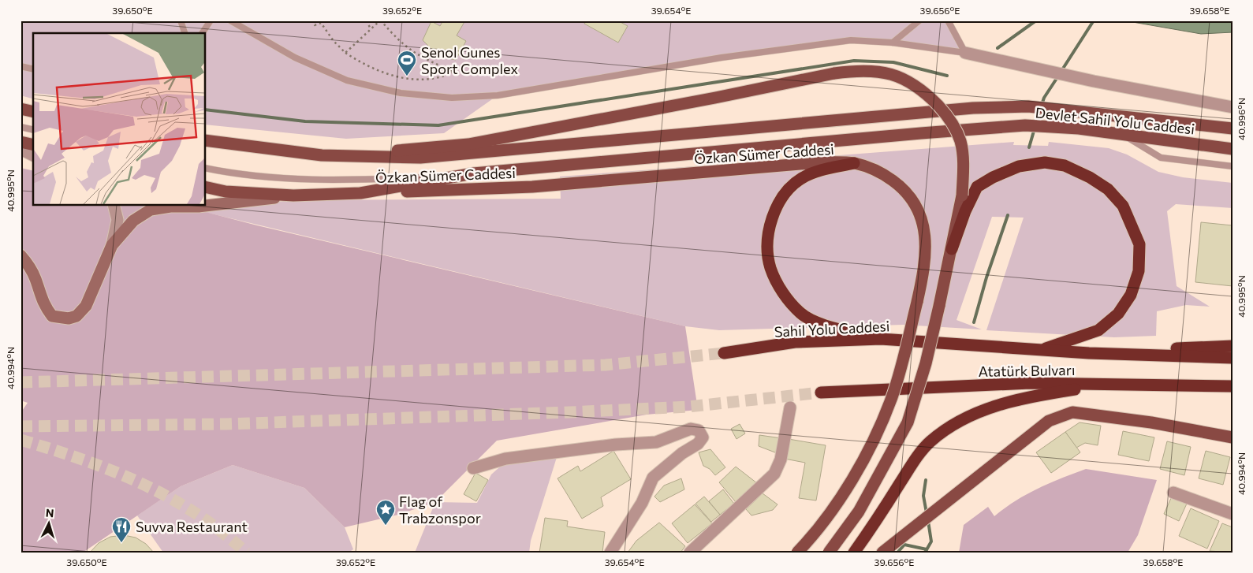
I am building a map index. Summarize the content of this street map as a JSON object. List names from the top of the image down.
{
  "streets": {
    "highway": ["Sahil Yolu Caddesi", "Atatürk Bulvarı"],
    "main road": ["Devlet Sahil Yolu Caddesi", "Özkan Sümer Caddesi"]
  },
  "crossings": [
    ["Devlet Sahil Yolu Caddesi", "Özkan Sümer Caddesi"],
    ["Sahil Yolu Caddesi", "Atatürk Bulvarı"]
  ],
  "places": {
    "sports": ["Senol Gunes Sport Complex"],
    "place": ["Flag of Trabzonspor"],
    "restaurant": ["Suvva Restaurant"]
  },
  "north": "top",
  "coordinates": [
    "39.650°E",
    "39.652°E",
    "39.654°E",
    "39.656°E",
    "39.658°E",
    "40.996°N",
    "40.995°N",
    "40.994°N"
  ]
}
